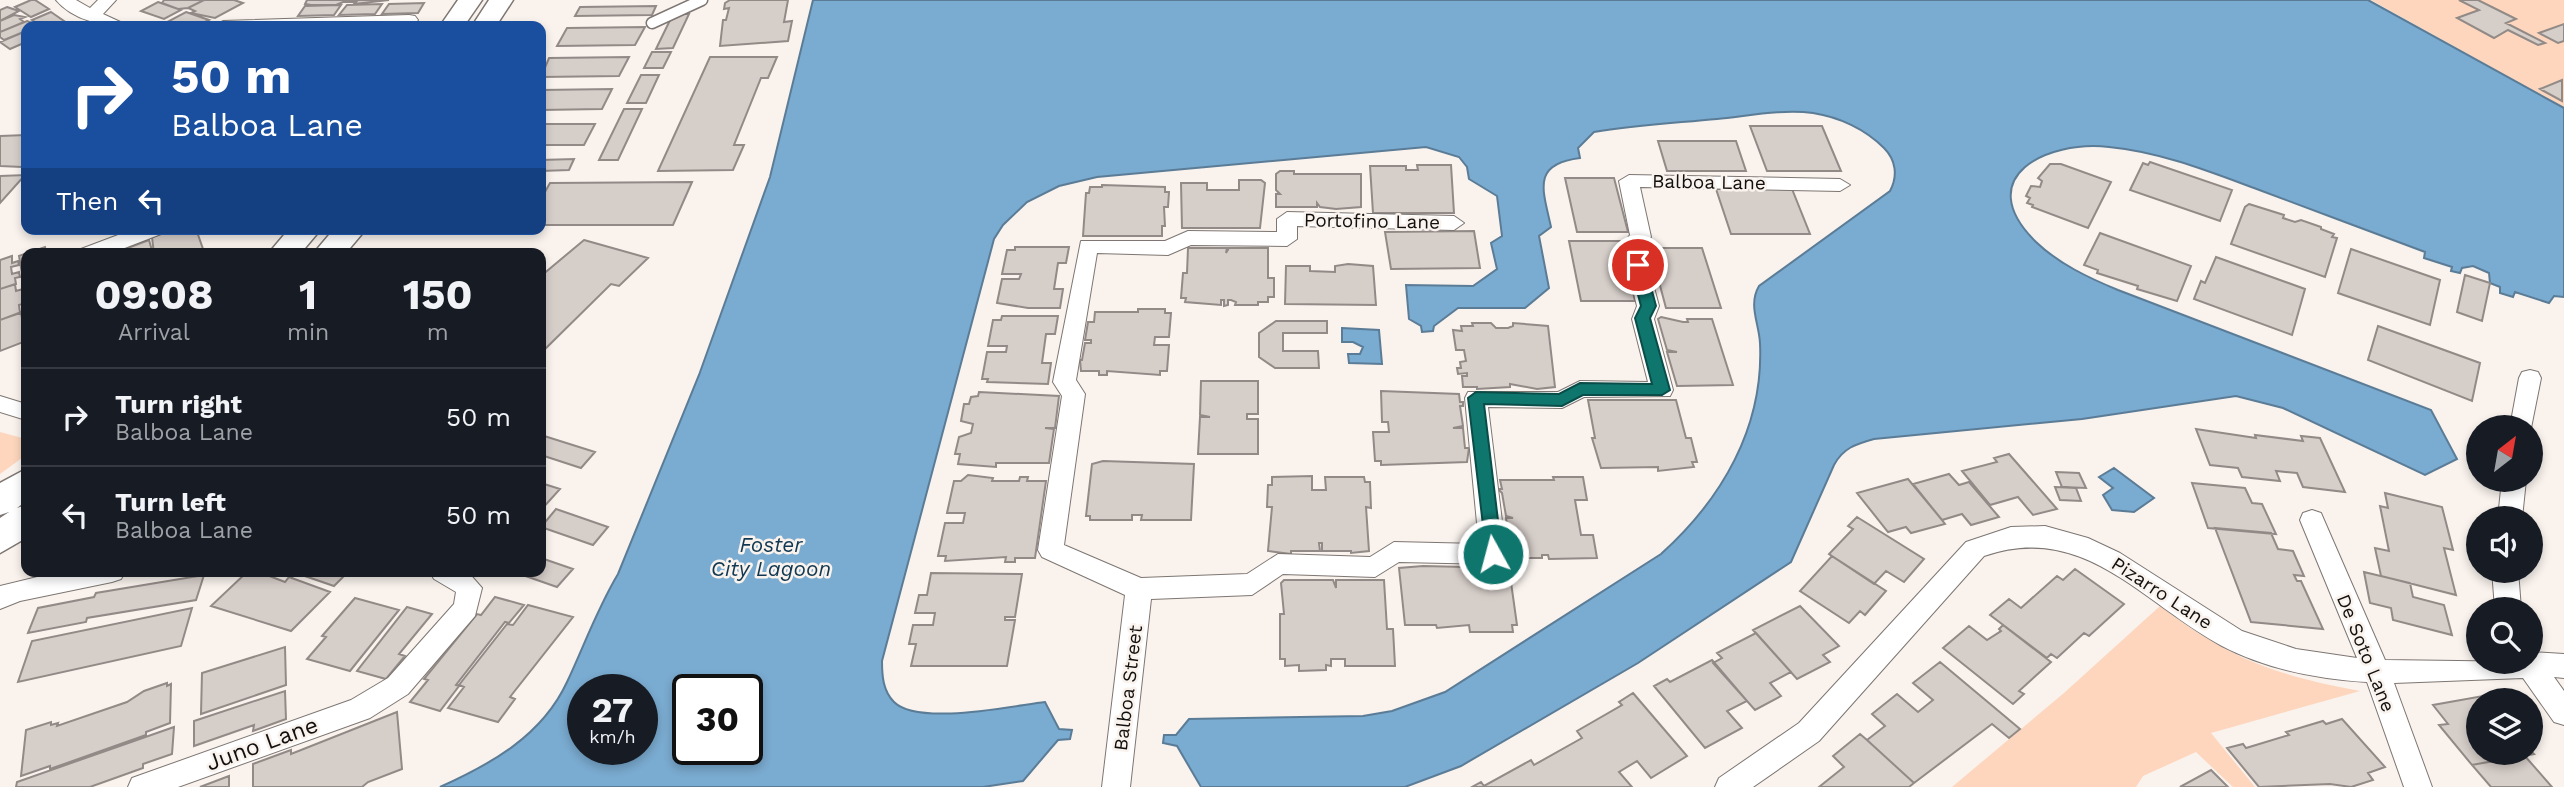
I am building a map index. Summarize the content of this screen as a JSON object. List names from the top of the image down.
{
  "streets": {
    "street": [
      "Balboa Lane",
      "Portofino Lane",
      "Pizarro Lane",
      "De Soto Lane",
      "Balboa Street",
      "Juno Lane"
    ]
  },
  "crossings": [
    ["Balboa Lane", "Portofino Lane"],
    ["Balboa Lane", "Balboa Street"],
    ["Portofino Lane", "Balboa Street"],
    ["Pizarro Lane", "De Soto Lane"]
  ],
  "water": ["Foster City Lagoon"],
  "north": "top right",
  "page": {
    "turn": ["50 m", "Balboa Lane"],
    "then": "Then",
    "eta": [
      "09:08",
      "Arrival",
      "1",
      "min",
      "150",
      "m"
    ],
    "list": [
      {
        "name": "Turn right",
        "note": "Balboa Lane",
        "value": "50 m"
      },
      {
        "name": "Turn left",
        "note": "Balboa Lane",
        "value": "50 m"
      }
    ],
    "speed": "27 km/h",
    "limit": "30"
  }
}
